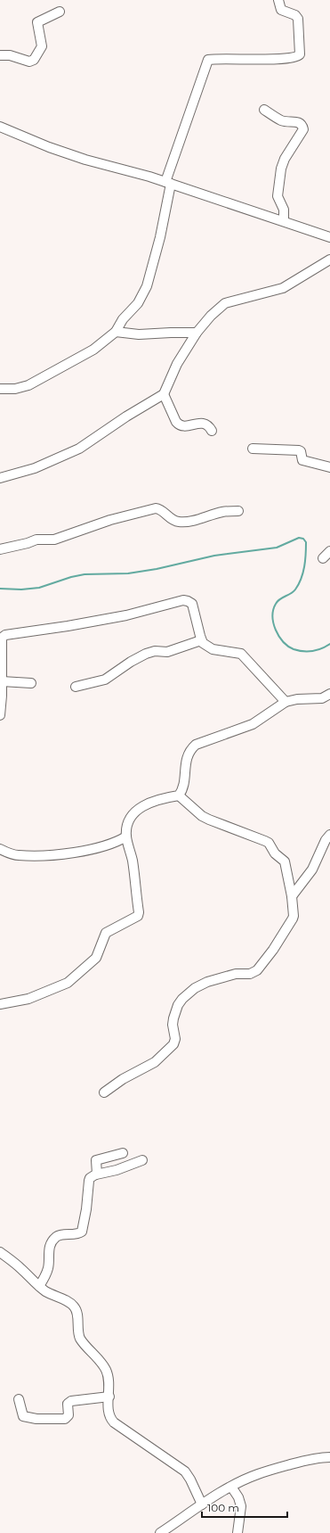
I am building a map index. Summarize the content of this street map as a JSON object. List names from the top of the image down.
{
  "scale_bar": "100 m"
}
